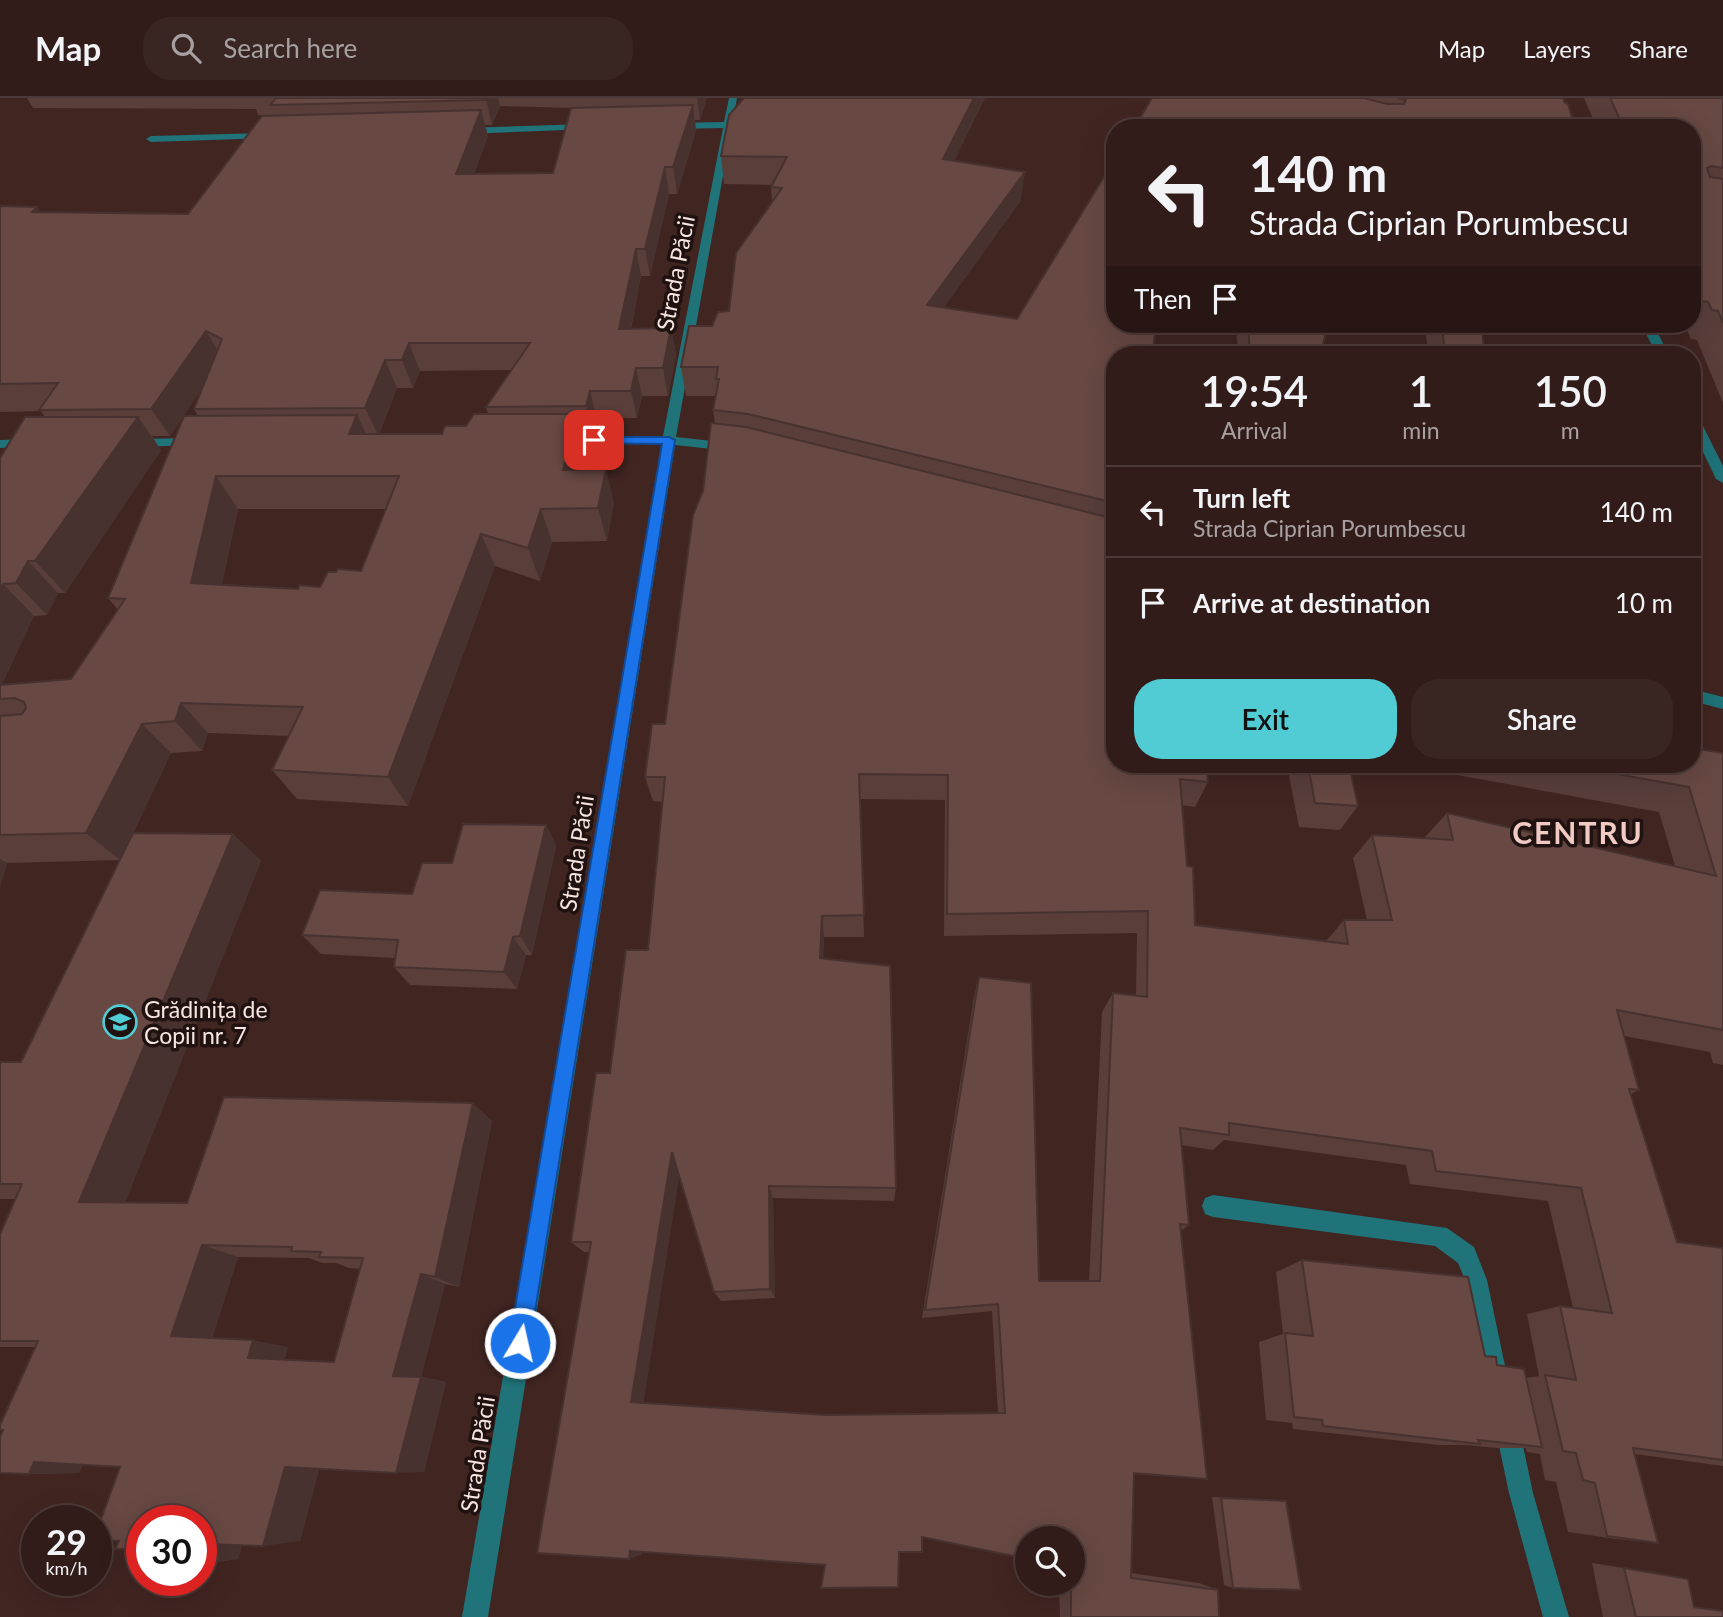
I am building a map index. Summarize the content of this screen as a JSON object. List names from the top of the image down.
{
  "streets": {
    "street": ["Strada Păcii"]
  },
  "districts": ["CENTRU"],
  "places": {
    "school or university": ["Grădinița de Copii nr. 7"]
  },
  "page": {
    "header": "Map",
    "search": "Search here",
    "nav": ["Map", "Layers", "Share"],
    "turn": ["140 m", "Strada Ciprian Porumbescu"],
    "then": "Then",
    "eta": [
      "19:54",
      "Arrival",
      "1",
      "min",
      "150",
      "m"
    ],
    "list": [
      {
        "name": "Turn left",
        "note": "Strada Ciprian Porumbescu",
        "value": "140 m"
      },
      {
        "name": "Arrive at destination",
        "value": "10 m"
      }
    ],
    "buttons": ["Exit", "Share"],
    "speed": "29 km/h",
    "limit": "30"
  }
}
